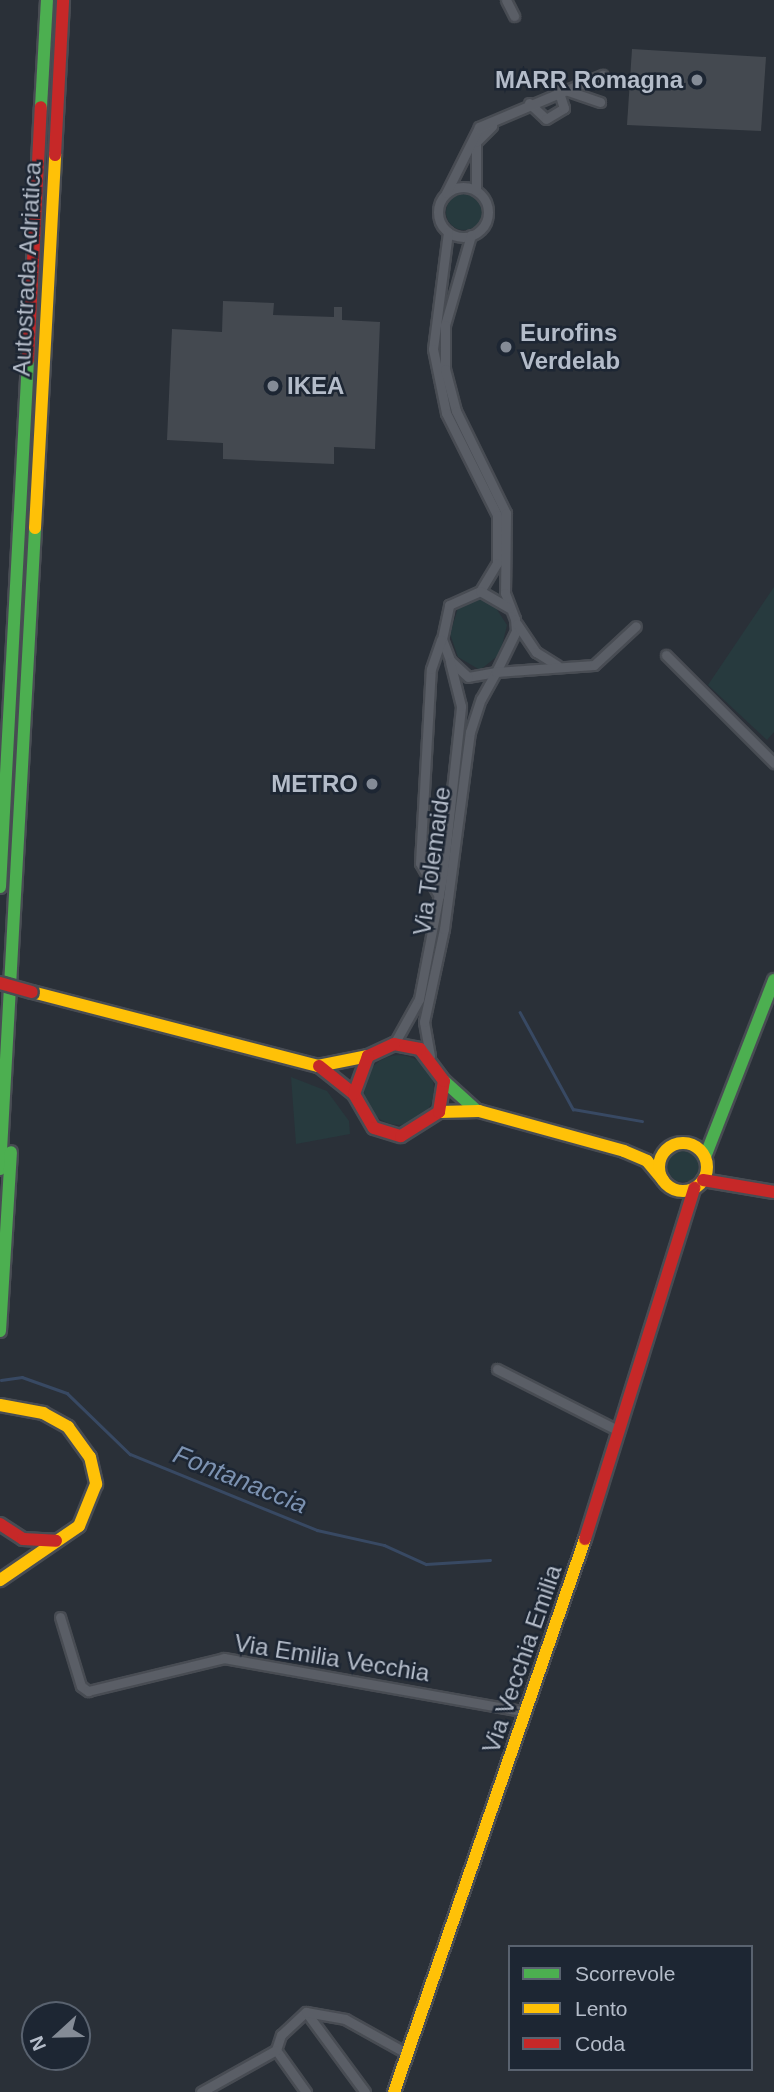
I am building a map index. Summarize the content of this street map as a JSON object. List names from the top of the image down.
{
  "streets": {
    "main road": ["Autostrada Adriatica", "Via Tolemaide", "Via Vecchia Emilia"],
    "street": ["Via Emilia Vecchia"]
  },
  "crossings": [
    ["Via Tolemaide", "Via Vecchia Emilia"],
    ["Via Emilia Vecchia", "Via Vecchia Emilia"]
  ],
  "water": ["Fontanaccia"],
  "places": [
    "MARR Romagna",
    "Eurofins Verdelab",
    "IKEA",
    "METRO"
  ],
  "legend": ["Scorrevole", "Lento", "Coda"],
  "north": "left"
}
